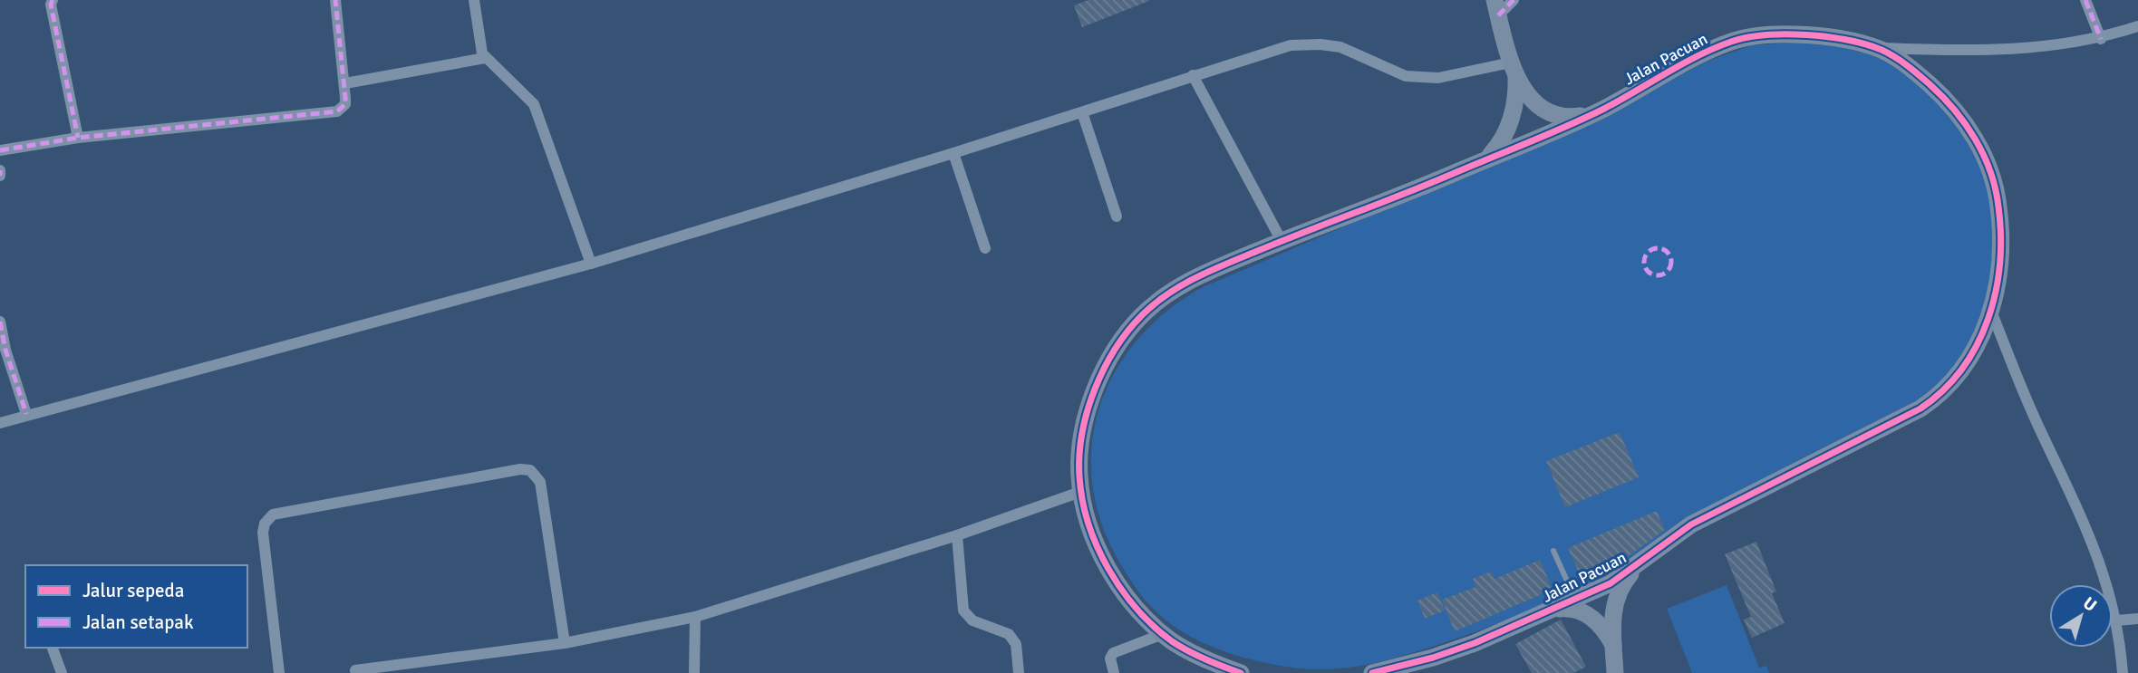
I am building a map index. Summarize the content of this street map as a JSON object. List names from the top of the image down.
{
  "streets": {
    "street": ["Jalan Pacuan"]
  },
  "legend": ["Jalur sepeda", "Jalan setapak"],
  "north": "top right"
}
